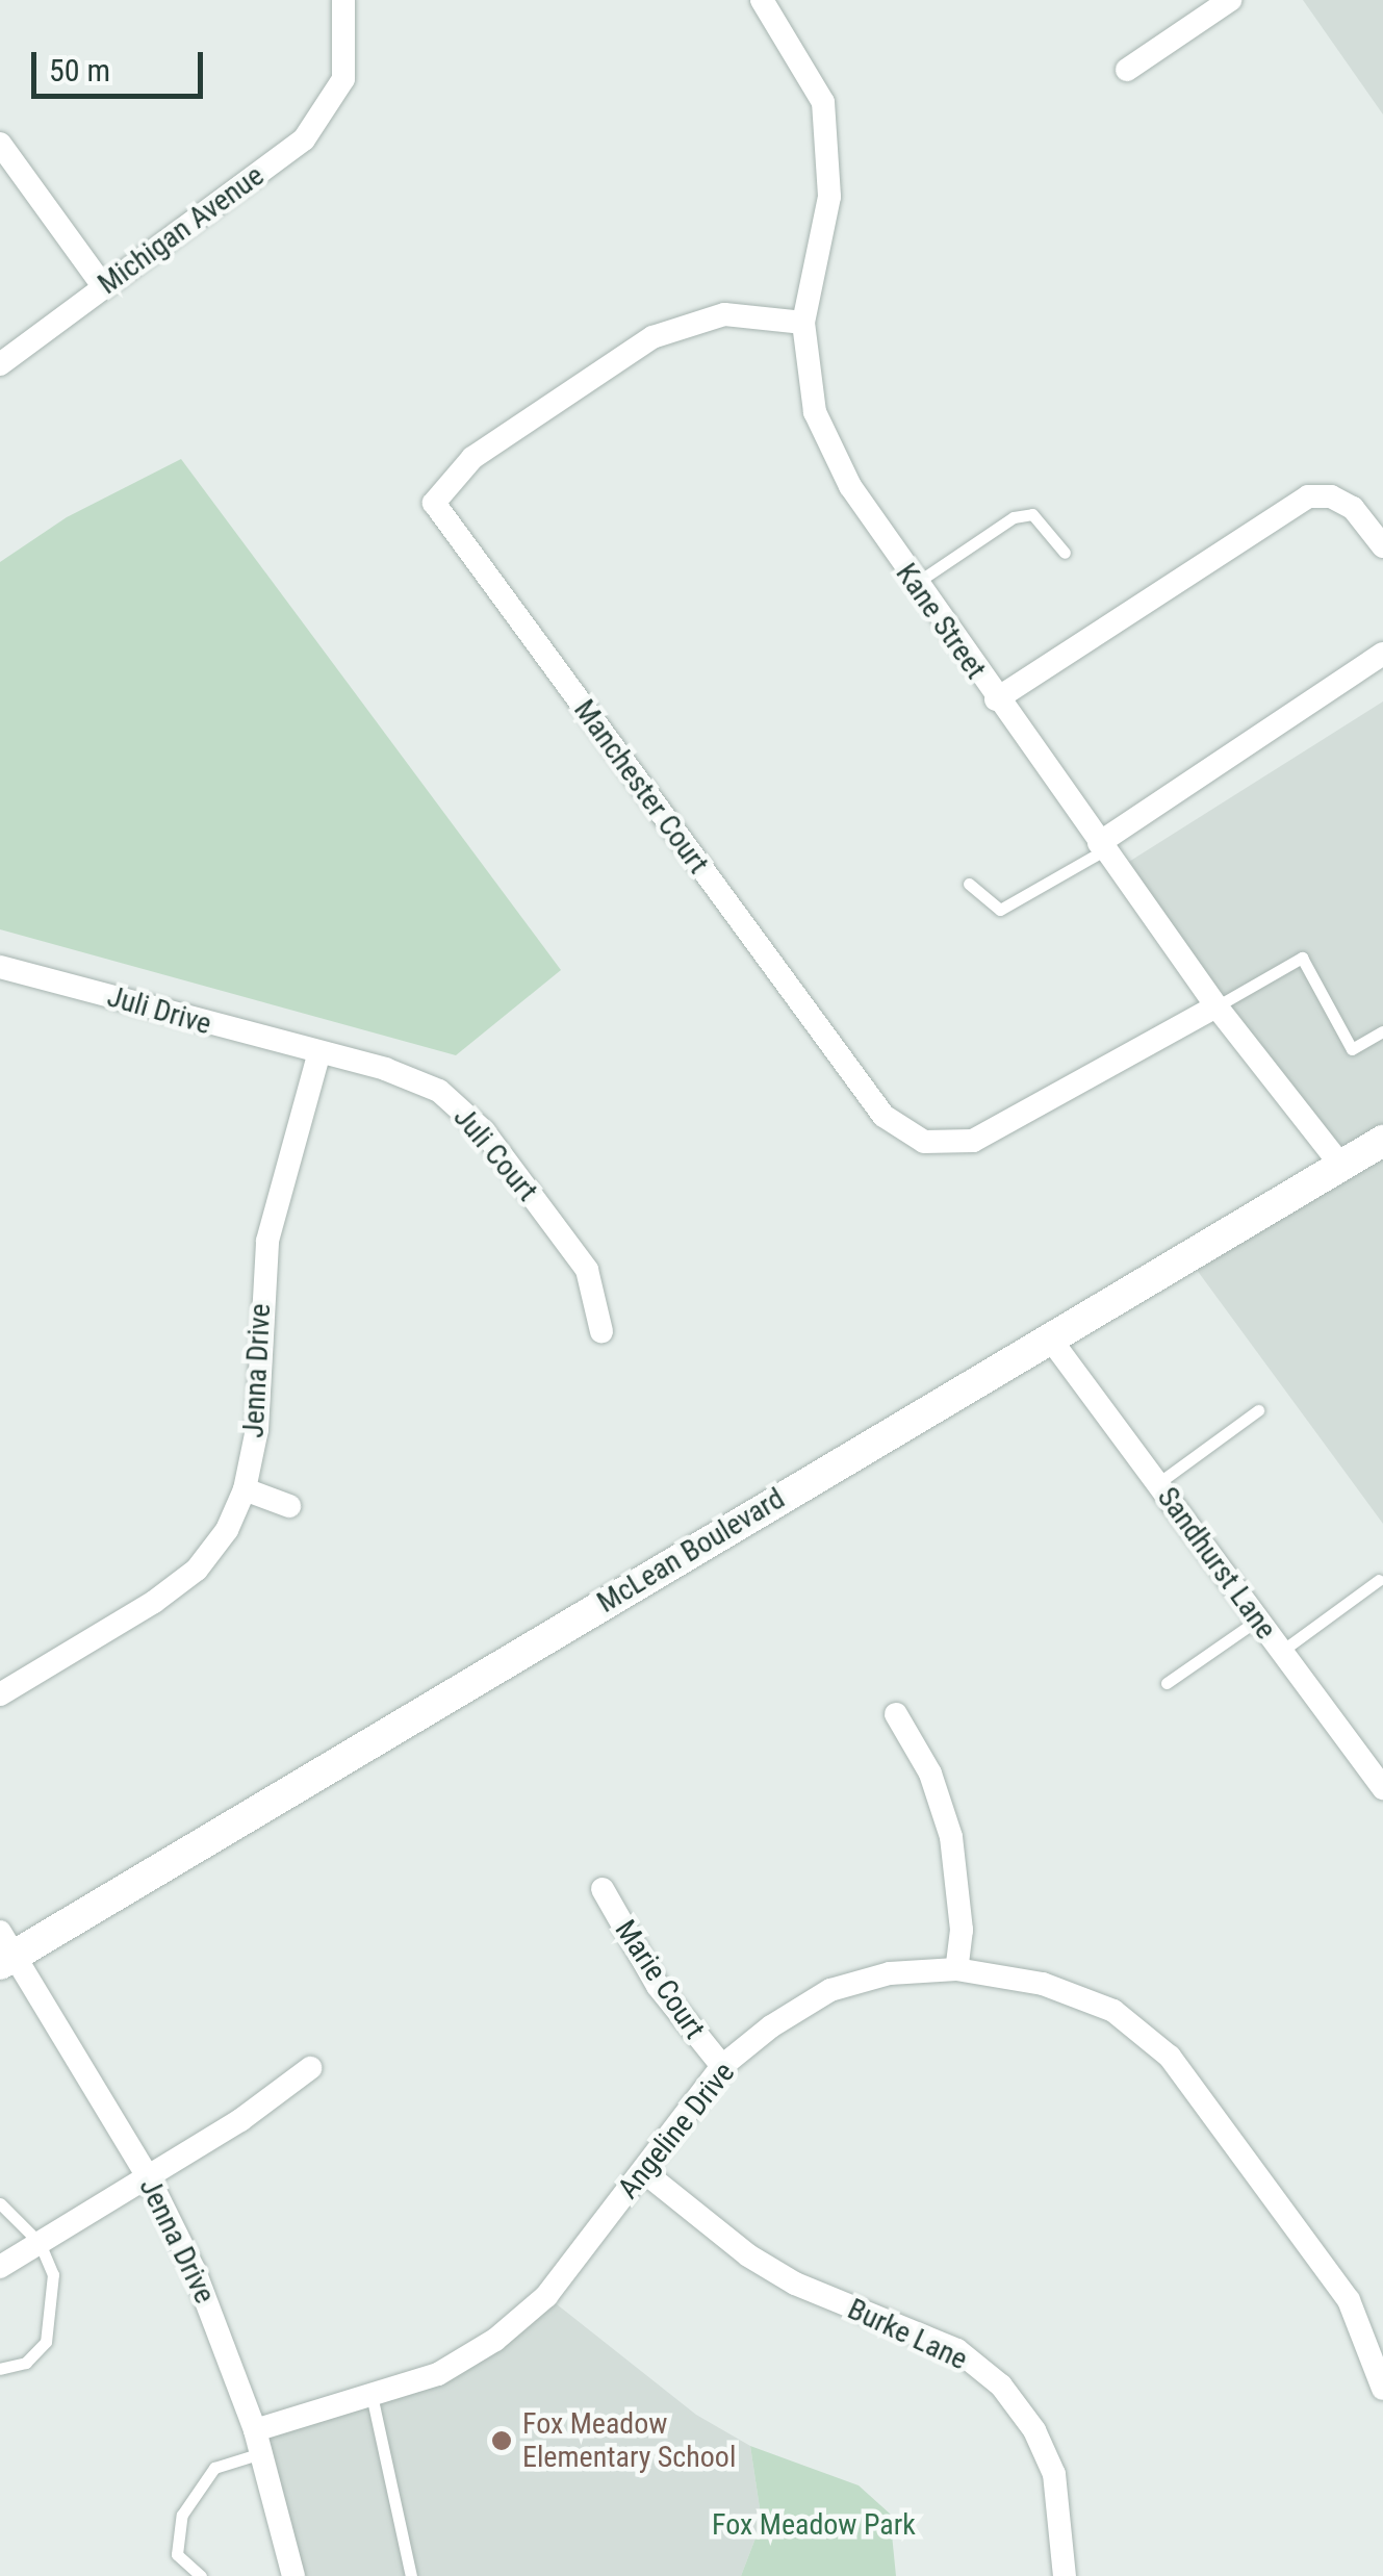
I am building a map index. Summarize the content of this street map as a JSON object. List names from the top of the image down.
{
  "streets": {
    "main road": ["McLean Boulevard"],
    "street": [
      "Michigan Avenue",
      "Kane Street",
      "Manchester Court",
      "Juli Drive",
      "Juli Court",
      "Jenna Drive",
      "Sandhurst Lane",
      "Marie Court",
      "Angeline Drive",
      "Burke Lane"
    ]
  },
  "crossings": [
    ["Kane Street", "Manchester Court"],
    ["Kane Street", "McLean Boulevard"],
    ["Juli Drive", "Juli Court"],
    ["Juli Drive", "Jenna Drive"],
    ["Juli Court", "Jenna Drive"],
    ["Jenna Drive", "McLean Boulevard"],
    ["Jenna Drive", "Angeline Drive"],
    ["McLean Boulevard", "Sandhurst Lane"],
    ["Marie Court", "Angeline Drive"],
    ["Angeline Drive", "Burke Lane"]
  ],
  "parks": ["Fox Meadow Park"],
  "places": ["Fox Meadow Elementary School"],
  "scale_bar": "50 m"
}
